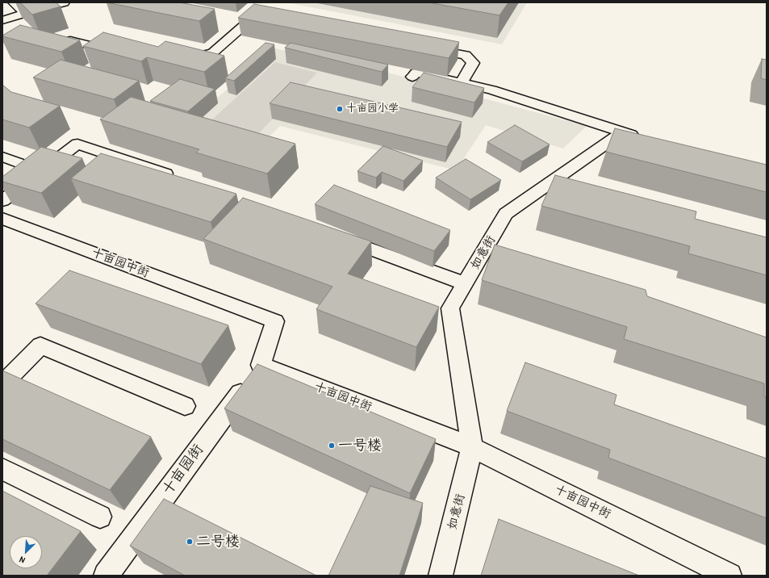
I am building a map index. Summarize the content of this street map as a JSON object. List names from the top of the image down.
{
  "streets": {
    "street": ["如意街", "十亩园中街", "十亩园街"]
  },
  "crossings": [
    ["如意街", "十亩园中街"],
    ["十亩园中街", "十亩园街"]
  ],
  "places": ["十亩园小学", "一号楼", "二号楼"],
  "north": "bottom left"
}
